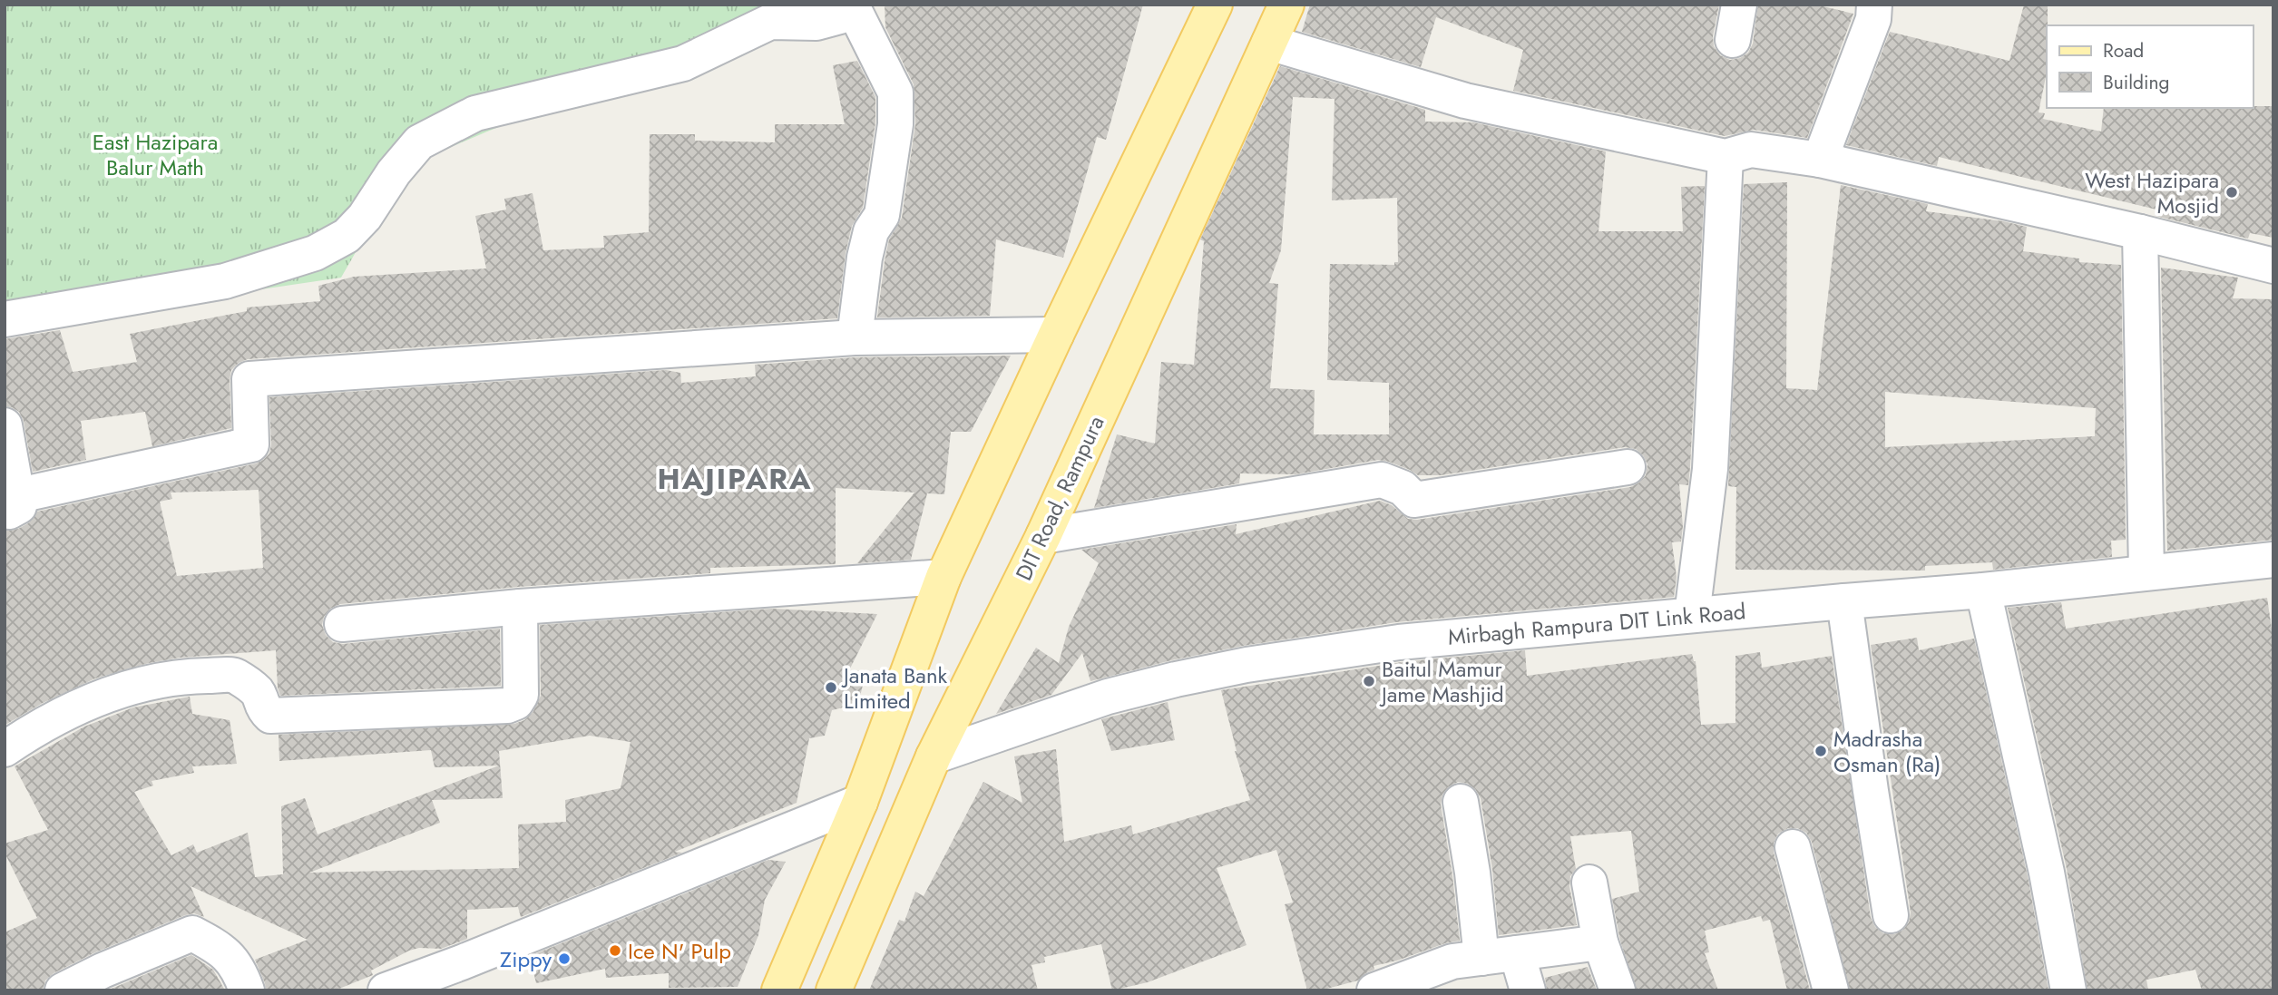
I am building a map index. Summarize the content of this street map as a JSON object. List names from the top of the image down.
{
  "streets": {
    "main road": ["DIT Road, Rampura"],
    "street": ["Mirbagh Rampura DIT Link Road"]
  },
  "crossings": [
    ["DIT Road, Rampura", "Mirbagh Rampura DIT Link Road"]
  ],
  "districts": ["HAJIPARA"],
  "parks": ["East Hazipara Balur Math"],
  "places": [
    "West Hazipara Mosjid",
    "Baitul Mamur Jame Mashjid",
    "Janata Bank Limited",
    "Madrasha Osman (Ra)",
    "Ice N' Pulp",
    "Zippy"
  ],
  "legend": ["Road", "Building"]
}
